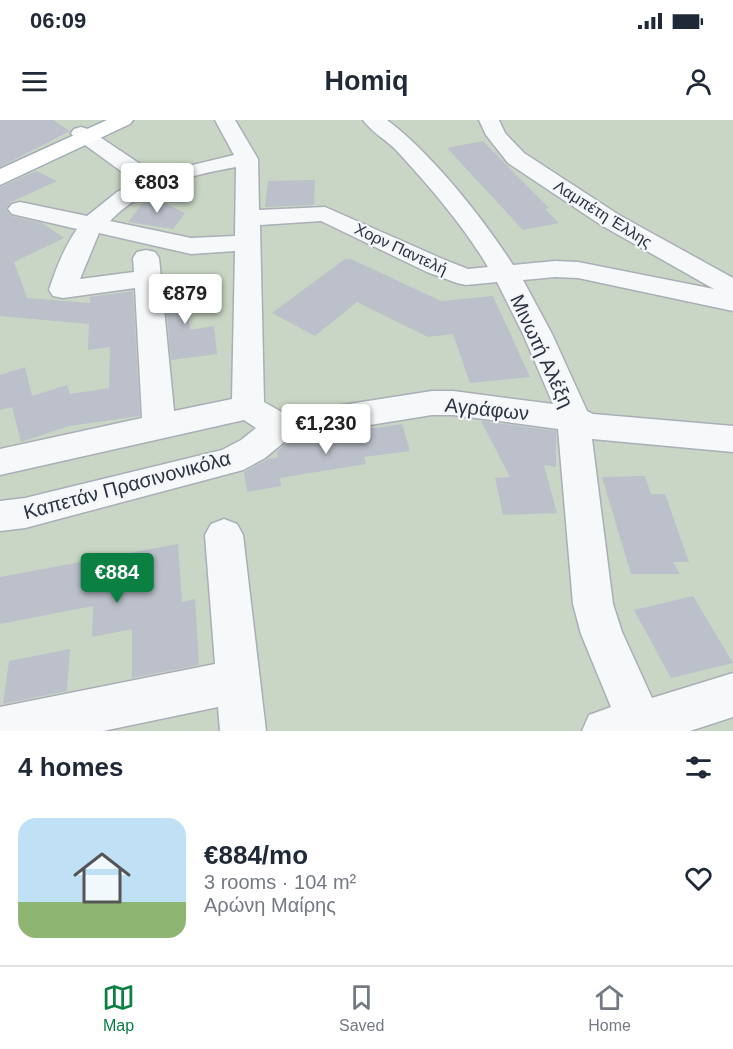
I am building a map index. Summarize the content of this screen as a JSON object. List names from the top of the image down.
{
  "streets": {
    "street": [
      "Λαμπέτη Έλλης",
      "Χορν Παντελή",
      "Μινωτή Αλέξη",
      "Αγράφων",
      "Καπετάν Πρασινονικόλα"
    ]
  },
  "crossings": [
    ["Χορν Παντελή", "Μινωτή Αλέξη"],
    ["Μινωτή Αλέξη", "Αγράφων"],
    ["Αγράφων", "Καπετάν Πρασινονικόλα"]
  ],
  "page": {
    "status": "06:09",
    "header": "Homiq",
    "price": [
      "€803",
      "€879",
      "€1,230",
      "€884"
    ],
    "heading": "4 homes",
    "list": [
      {
        "name": "€884/mo",
        "note": "3 rooms · 104 m² · Αρώνη Μαίρης"
      }
    ],
    "tabs": ["Map", "Saved", "Home"]
  }
}
